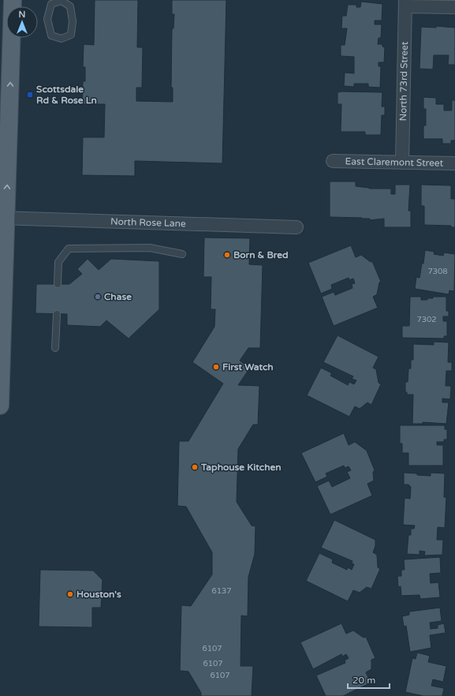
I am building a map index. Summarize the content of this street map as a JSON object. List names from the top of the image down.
{
  "streets": {
    "street": ["North 73rd Street", "East Claremont Street", "North Rose Lane"]
  },
  "crossings": [
    ["North 73rd Street", "East Claremont Street"]
  ],
  "places": {
    "transit": ["Scottsdale Rd & Rose Ln"],
    "other": [
      "Born & Bred",
      "Chase",
      "First Watch",
      "Taphouse Kitchen",
      "Houston's"
    ]
  },
  "house_numbers": [
    "7308",
    "7302",
    "6137",
    "6107",
    "6107",
    "6107"
  ],
  "scale_bar": "20 m",
  "north": "top"
}
